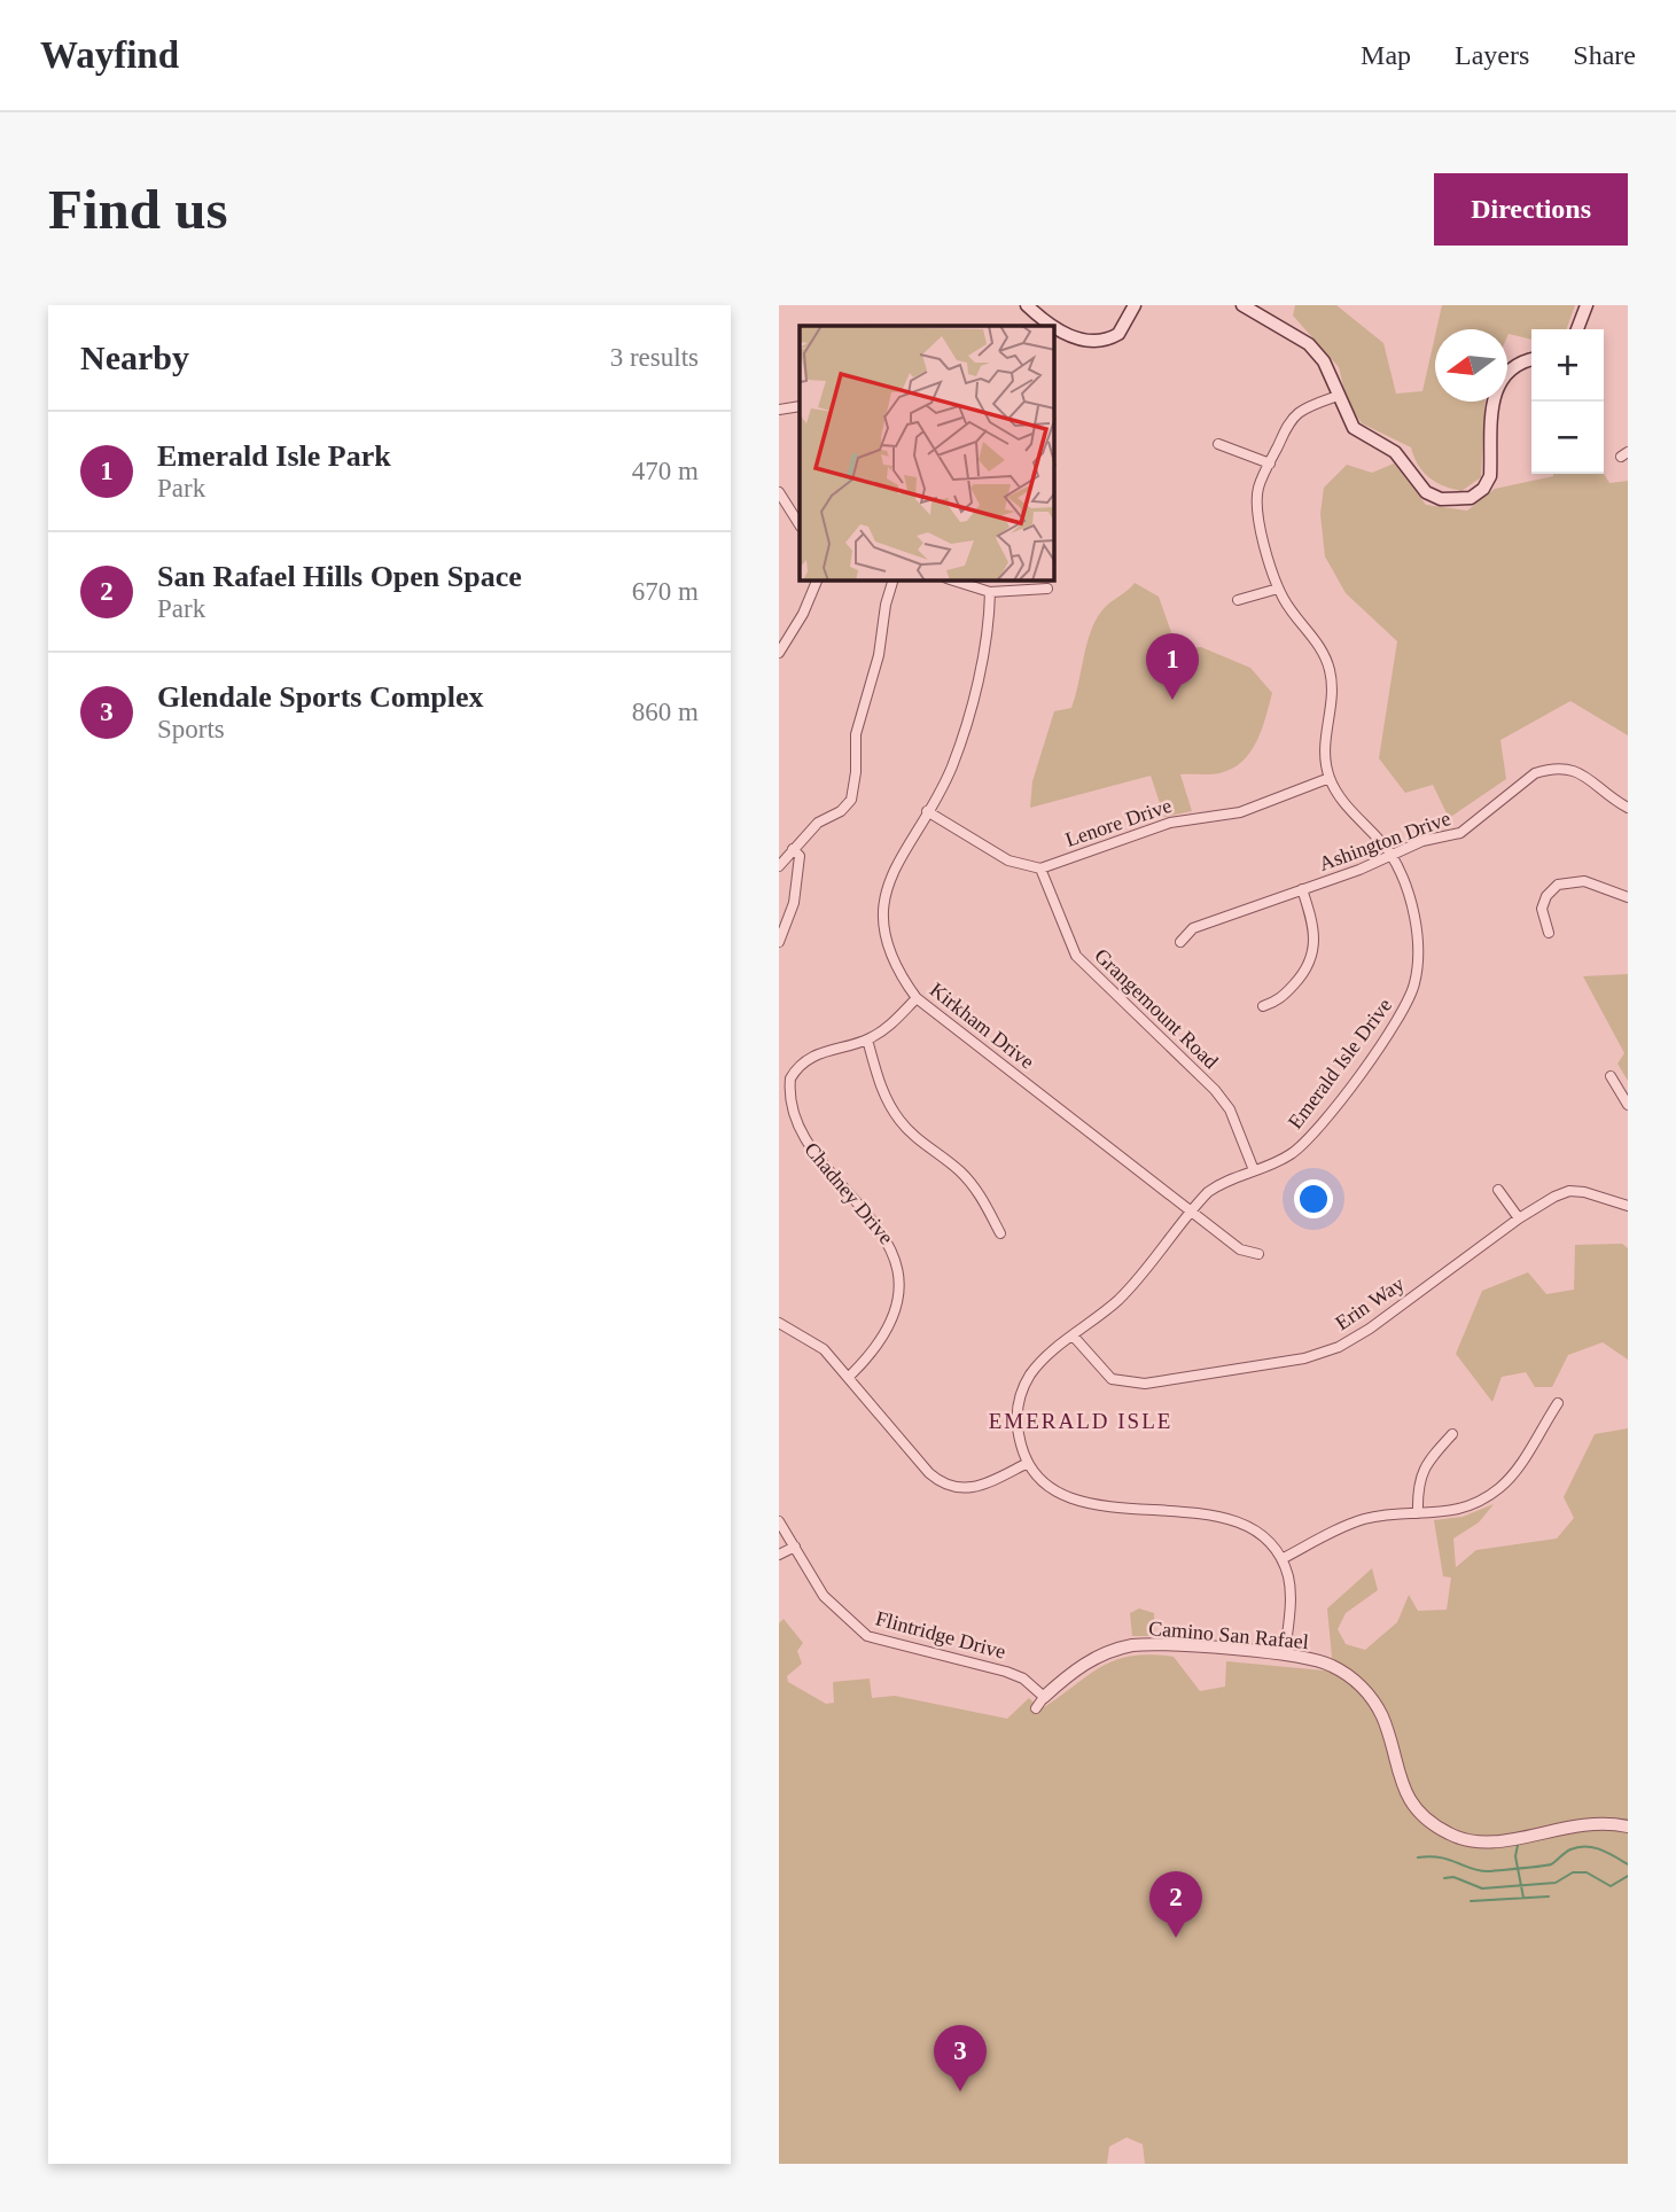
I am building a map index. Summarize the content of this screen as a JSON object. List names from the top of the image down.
{
  "streets": {
    "street": [
      "Lenore Drive",
      "Ashington Drive",
      "Grangemount Road",
      "Kirkham Drive",
      "Emerald Isle Drive",
      "Chadney Drive",
      "Erin Way",
      "Flintridge Drive",
      "Camino San Rafael"
    ]
  },
  "crossings": [
    ["Lenore Drive", "Grangemount Road"],
    ["Lenore Drive", "Emerald Isle Drive"],
    ["Ashington Drive", "Emerald Isle Drive"],
    ["Grangemount Road", "Emerald Isle Drive"],
    ["Kirkham Drive", "Emerald Isle Drive"],
    ["Emerald Isle Drive", "Erin Way"],
    ["Flintridge Drive", "Camino San Rafael"]
  ],
  "districts": ["EMERALD ISLE"],
  "north": "left",
  "page": {
    "header": "Wayfind",
    "nav": ["Map", "Layers", "Share"],
    "buttons": "Directions",
    "title": "Find us",
    "heading": ["Nearby", "3 results"],
    "map_buttons": ["+", "−"],
    "list": [
      {
        "mark": "1",
        "name": "Emerald Isle Park",
        "note": "Park",
        "value": "470 m"
      },
      {
        "mark": "2",
        "name": "San Rafael Hills Open Space",
        "note": "Park",
        "value": "670 m"
      },
      {
        "mark": "3",
        "name": "Glendale Sports Complex",
        "note": "Sports",
        "value": "860 m"
      }
    ],
    "pins": ["1", "2", "3"]
  }
}
